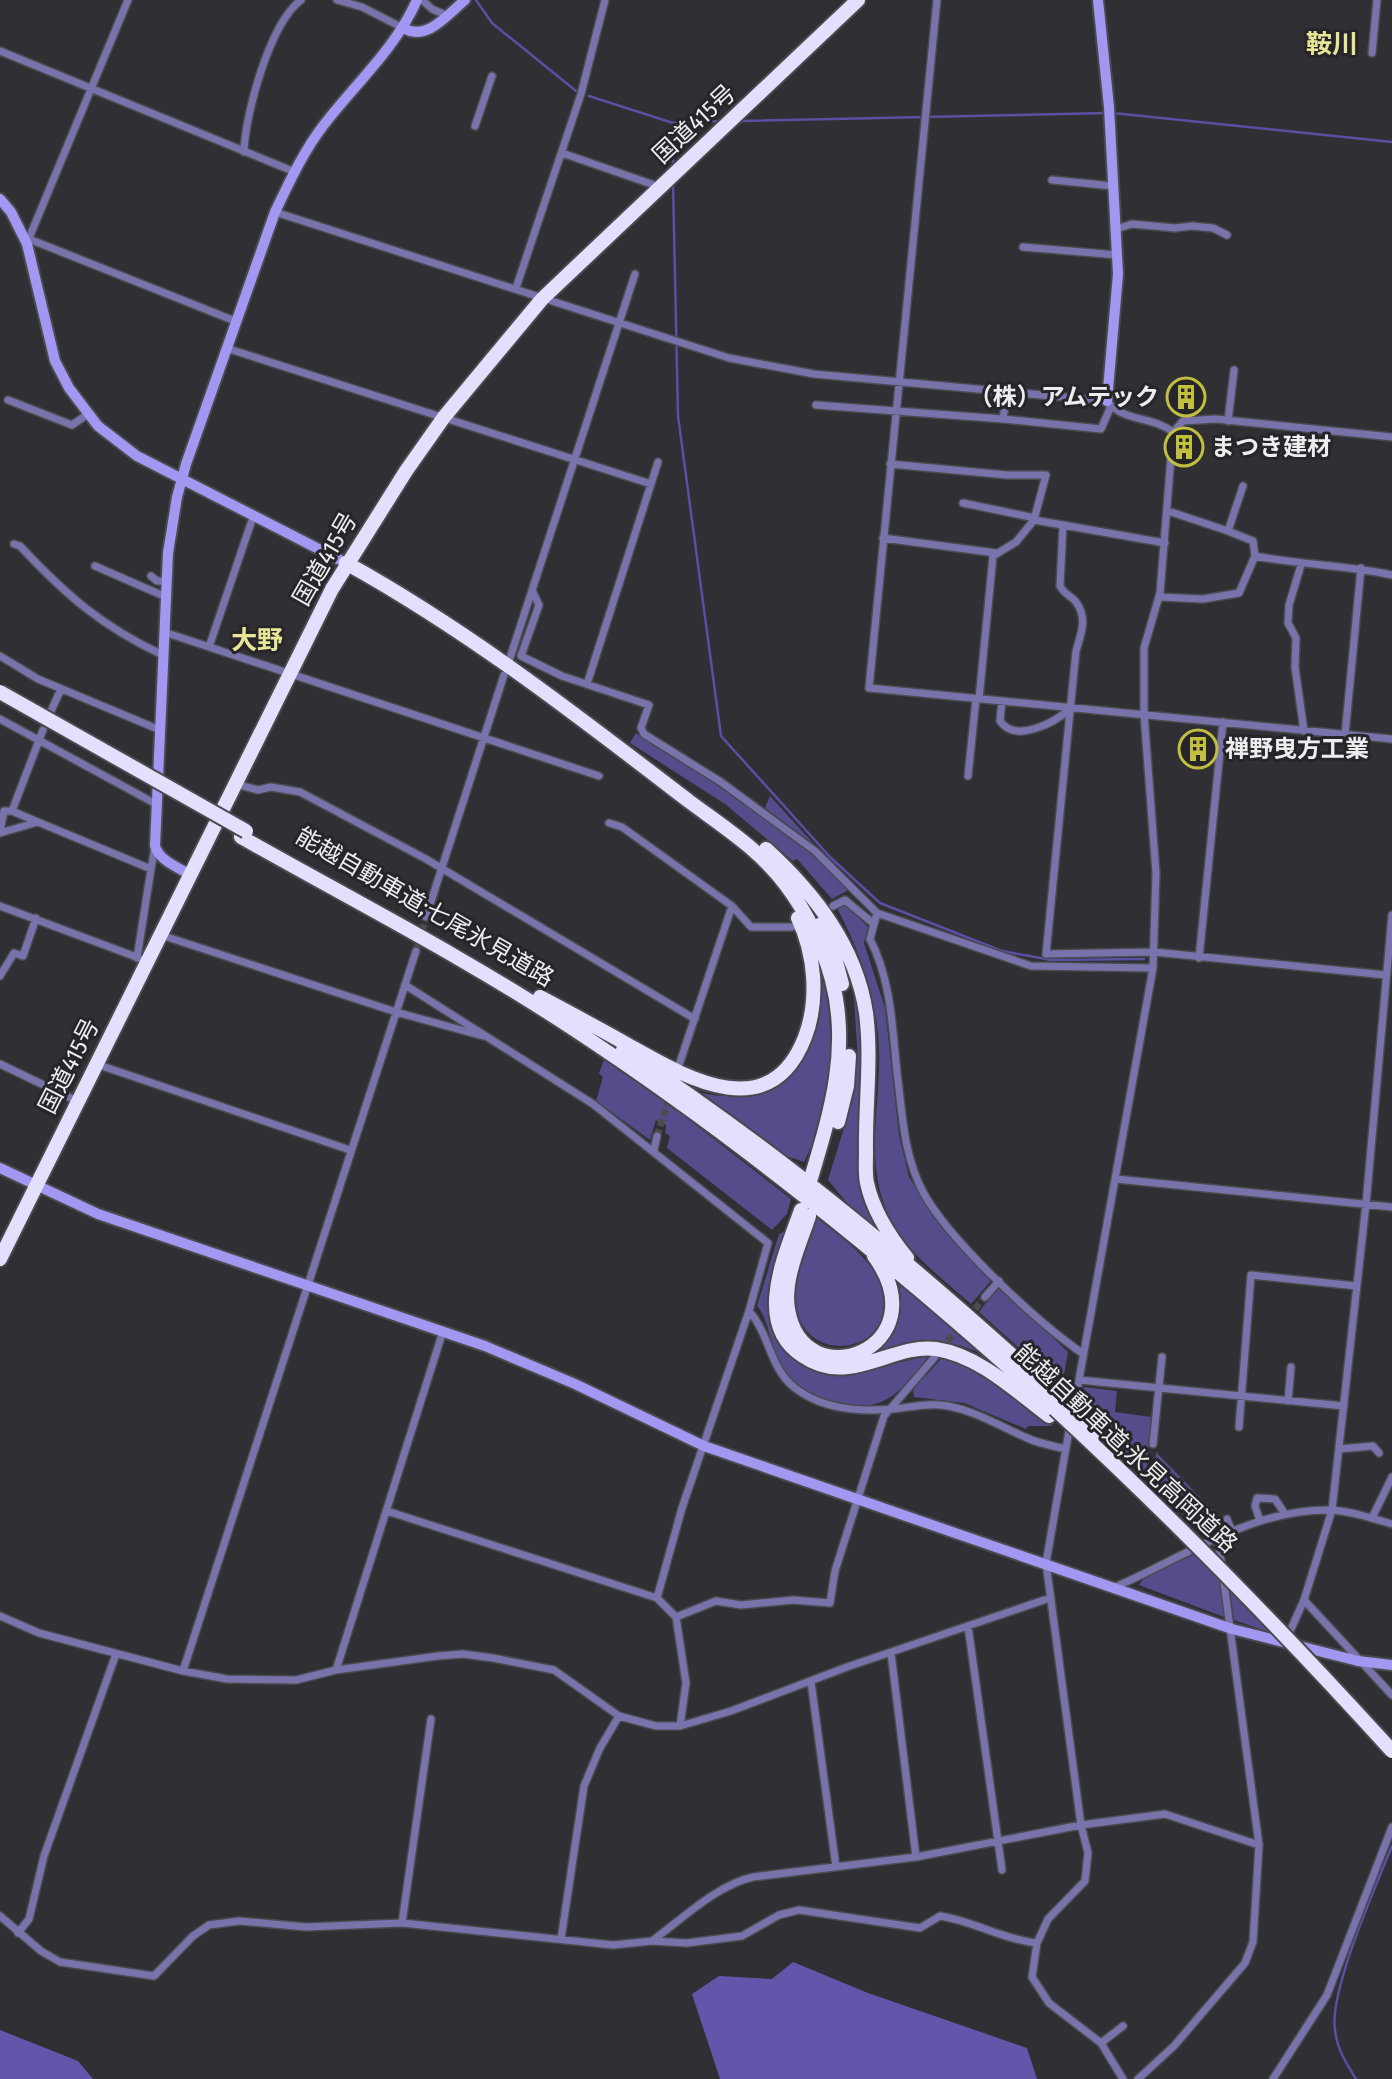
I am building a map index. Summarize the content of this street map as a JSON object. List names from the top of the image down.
{
  "streets": {
    "highway": ["国道415号", "能越自動車道;七尾氷見道路", "能越自動車道;氷見高岡道路"]
  },
  "crossings": [
    ["能越自動車道;七尾氷見道路", "能越自動車道;氷見高岡道路"]
  ],
  "districts": ["鞍川", "大野"],
  "places": {
    "building": ["（株）アムテック", "まつき建材", "禅野曳方工業"]
  }
}
